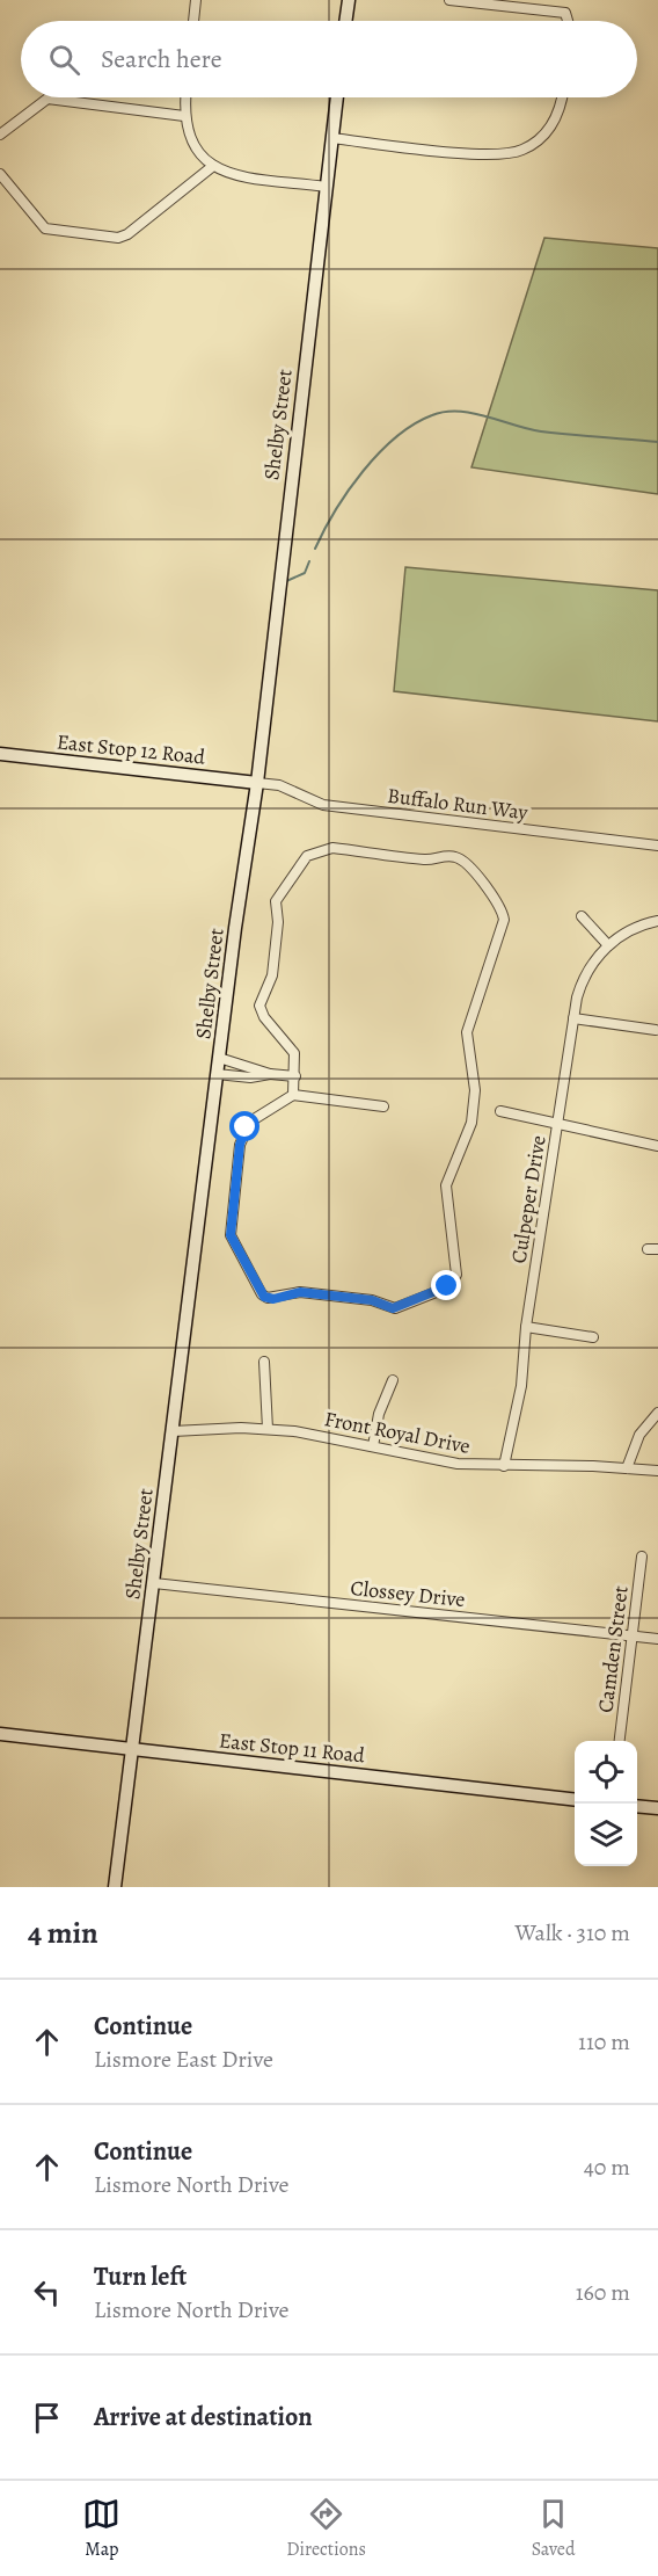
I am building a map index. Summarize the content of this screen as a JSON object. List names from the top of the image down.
{
  "streets": {
    "street": [
      "Shelby Street",
      "East Stop 12 Road",
      "Buffalo Run Way",
      "Culpeper Drive",
      "Front Royal Drive",
      "Clossey Drive",
      "Camden Street",
      "East Stop 11 Road"
    ]
  },
  "crossings": [
    ["Shelby Street", "East Stop 12 Road"],
    ["Shelby Street", "Buffalo Run Way"],
    ["Shelby Street", "Front Royal Drive"],
    ["Shelby Street", "Clossey Drive"],
    ["Shelby Street", "East Stop 11 Road"],
    ["East Stop 12 Road", "Buffalo Run Way"],
    ["Culpeper Drive", "Front Royal Drive"],
    ["Clossey Drive", "Camden Street"]
  ],
  "page": {
    "search": "Search here",
    "heading": ["4 min", "Walk · 310 m"],
    "list": [
      ["Continue", "Lismore East Drive", "110 m"],
      ["Continue", "Lismore North Drive", "40 m"],
      ["Turn left", "Lismore North Drive", "160 m"],
      "Arrive at destination"
    ],
    "nav": ["Map", "Directions", "Saved"]
  }
}
